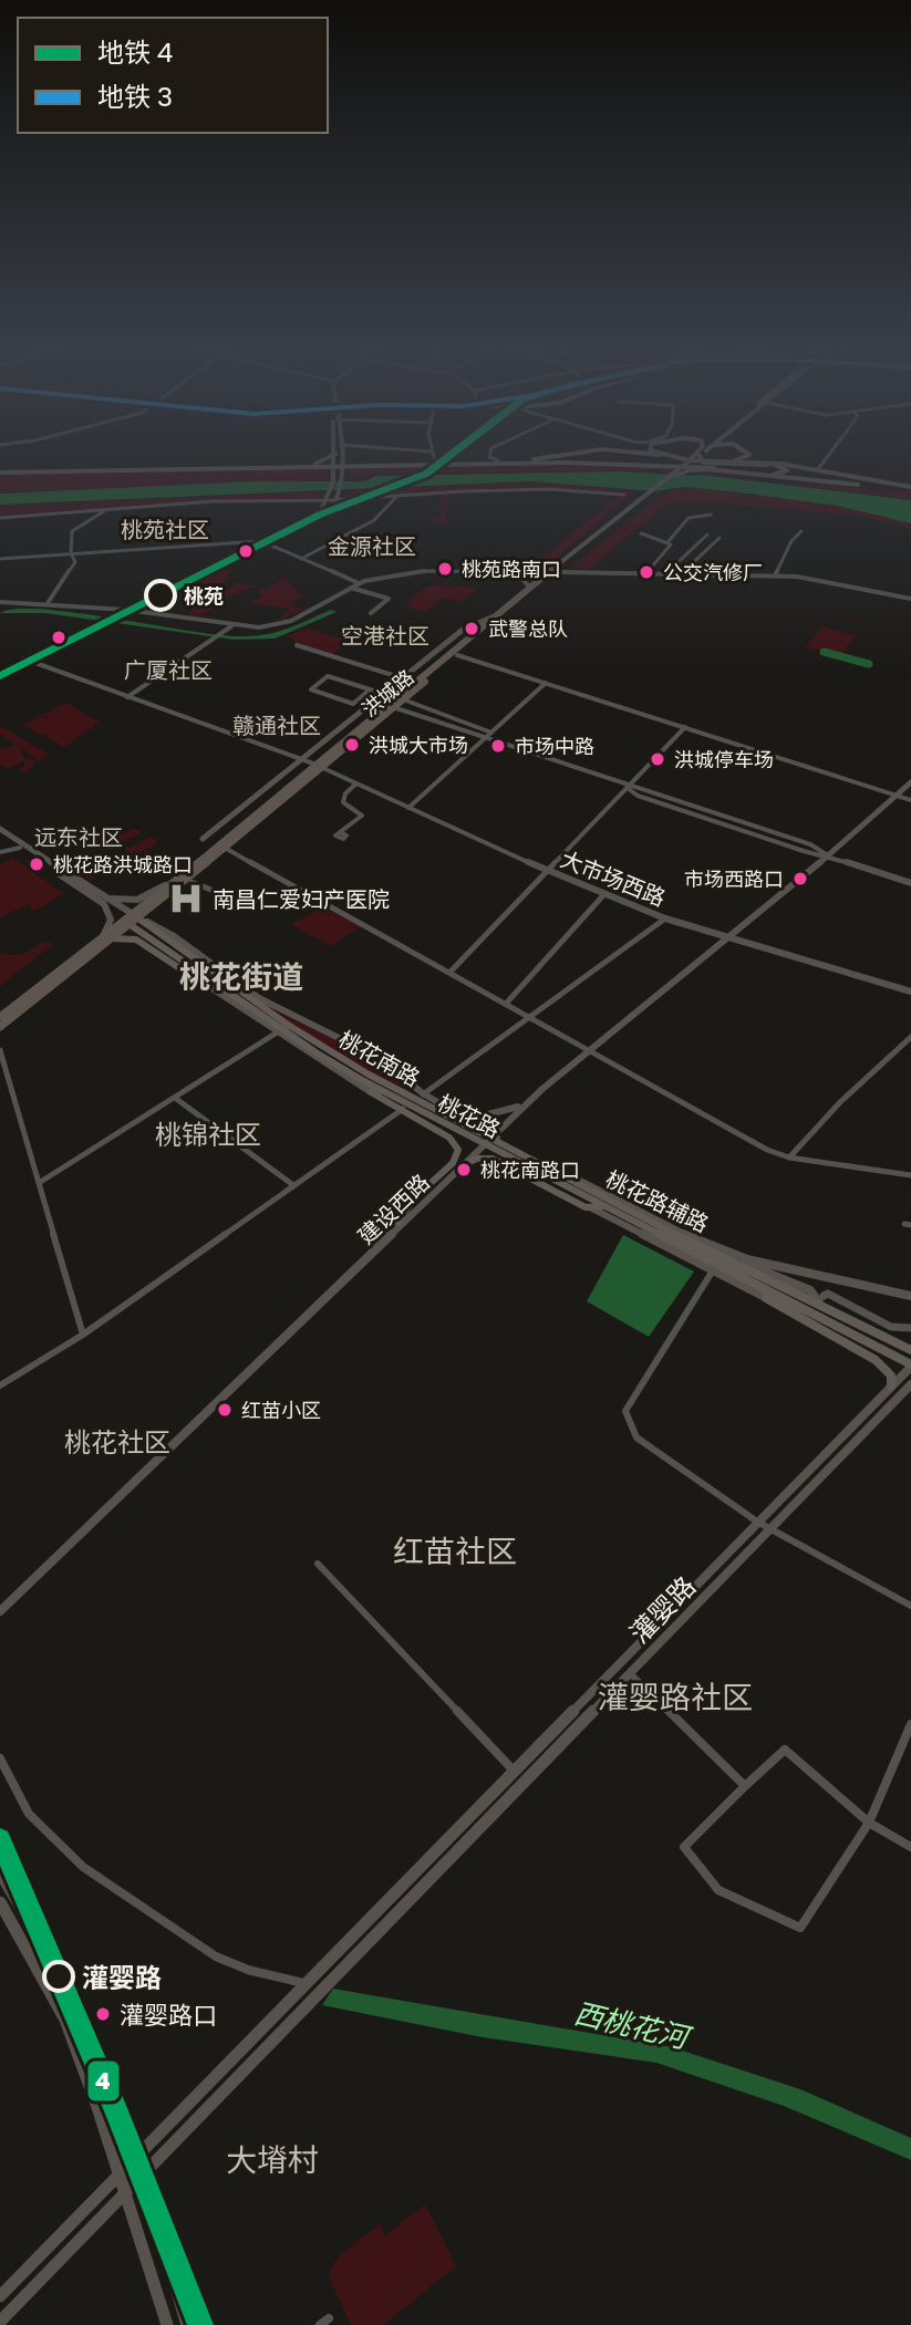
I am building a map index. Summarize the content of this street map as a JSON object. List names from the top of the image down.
{
  "streets": {
    "highway": ["洪城路"],
    "main road": [
      "桃花南路",
      "桃花路",
      "桃花路辅路",
      "建设西路",
      "灌婴路"
    ],
    "street": ["大市场西路"]
  },
  "crossings": [
    ["洪城路", "大市场西路"],
    ["洪城路", "桃花路"],
    ["洪城路", "桃花路辅路"],
    ["大市场西路", "建设西路"],
    ["桃花南路", "桃花路"],
    ["桃花南路", "桃花路辅路"],
    ["桃花路", "桃花路辅路"],
    ["桃花路", "建设西路"],
    ["桃花路", "灌婴路"],
    ["桃花路辅路", "建设西路"]
  ],
  "districts": [
    "桃苑社区",
    "金源社区",
    "空港社区",
    "广厦社区",
    "赣通社区",
    "远东社区",
    "桃花街道",
    "桃锦社区",
    "桃花社区",
    "红苗社区",
    "灌婴路社区",
    "大塉村"
  ],
  "water": ["西桃花河"],
  "places": {
    "other": [
      "桃苑路南口",
      "公交汽修厂",
      "桃苑",
      "武警总队",
      "洪城大市场",
      "市场中路",
      "洪城停车场",
      "桃花路洪城路口",
      "市场西路口",
      "桃花南路口",
      "红苗小区",
      "灌婴路",
      "灌婴路口"
    ],
    "hospital": ["南昌仁爱妇产医院"]
  },
  "lines": ["metro line 4"],
  "legend": ["地铁 4", "地铁 3"]
}
